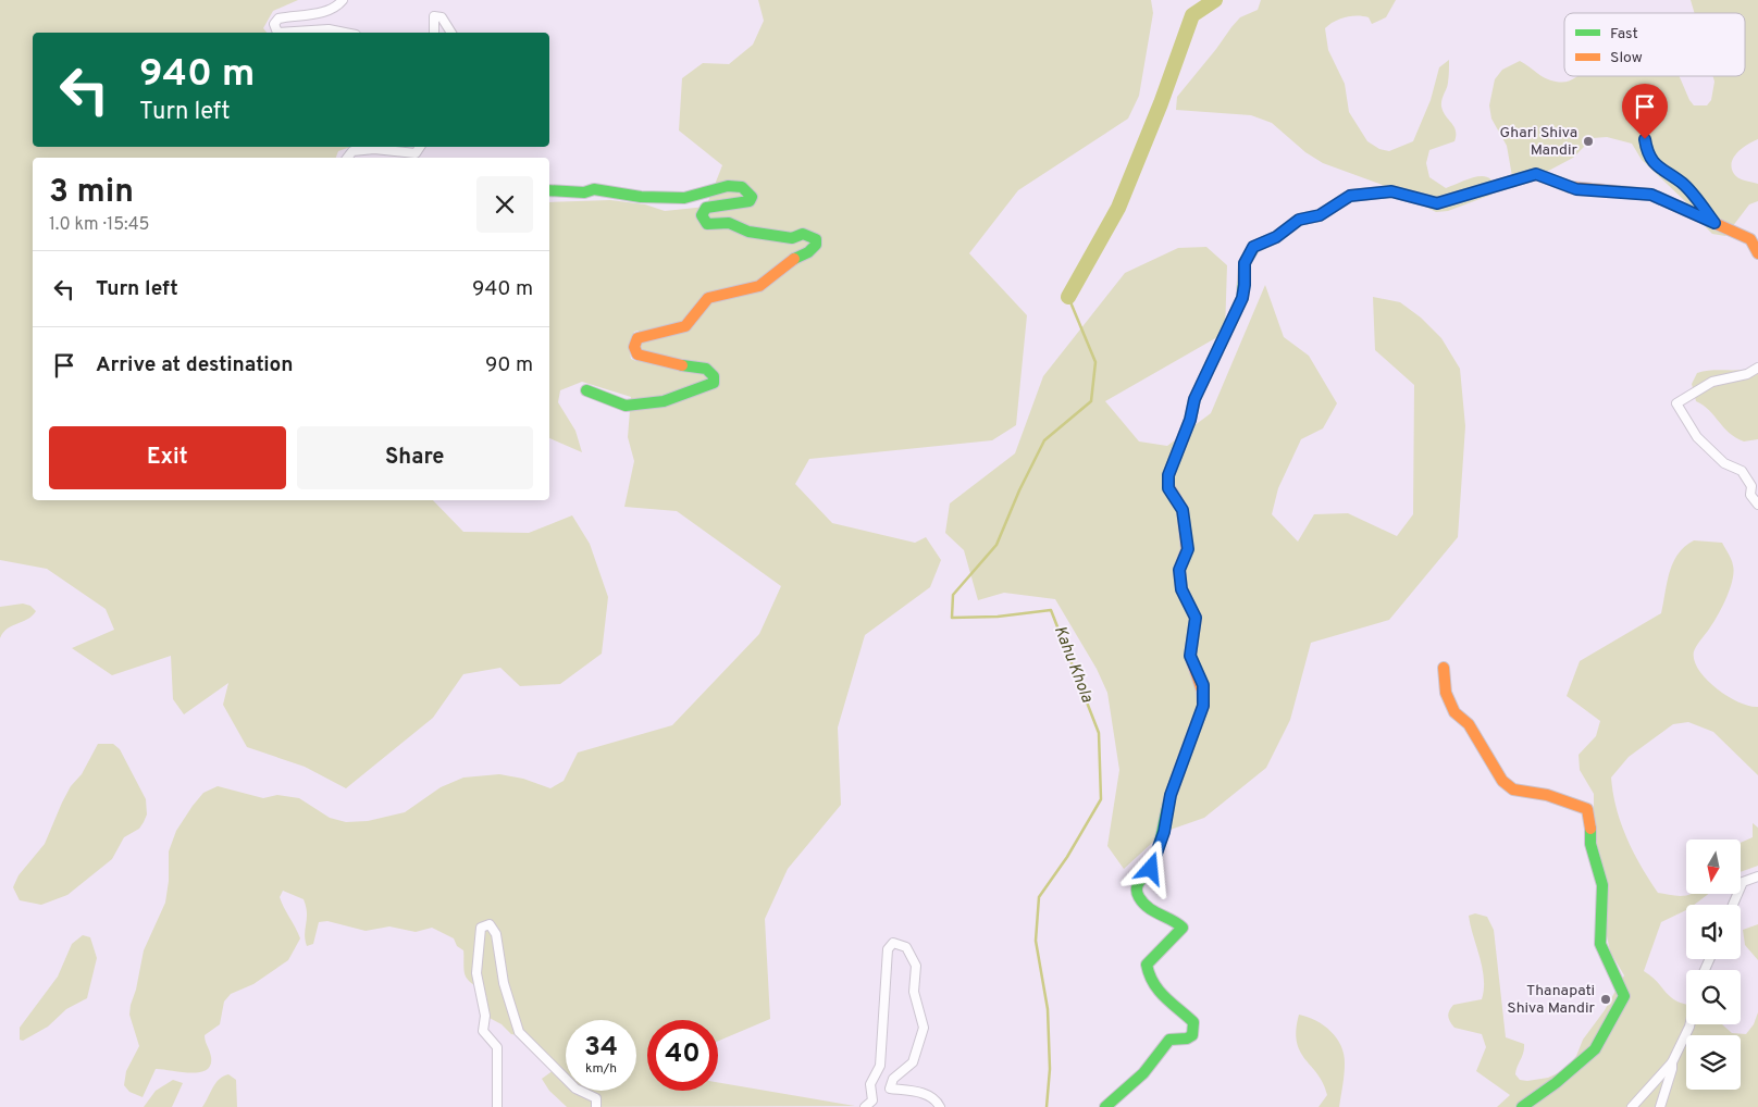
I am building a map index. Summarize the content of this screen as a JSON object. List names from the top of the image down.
{
  "water": ["Kahu Khola"],
  "places": ["Ghari Shiva Mandir", "Thanapati Shiva Mandir"],
  "legend": ["Fast", "Slow"],
  "north": "bottom",
  "page": {
    "turn": ["940 m", "Turn left"],
    "heading": ["3 min", "1.0 km · 15:45"],
    "list": [
      {
        "name": "Turn left",
        "value": "940 m"
      },
      {
        "name": "Arrive at destination",
        "value": "90 m"
      }
    ],
    "buttons": ["Exit", "Share"],
    "speed": "34 km/h",
    "limit": "40"
  }
}
